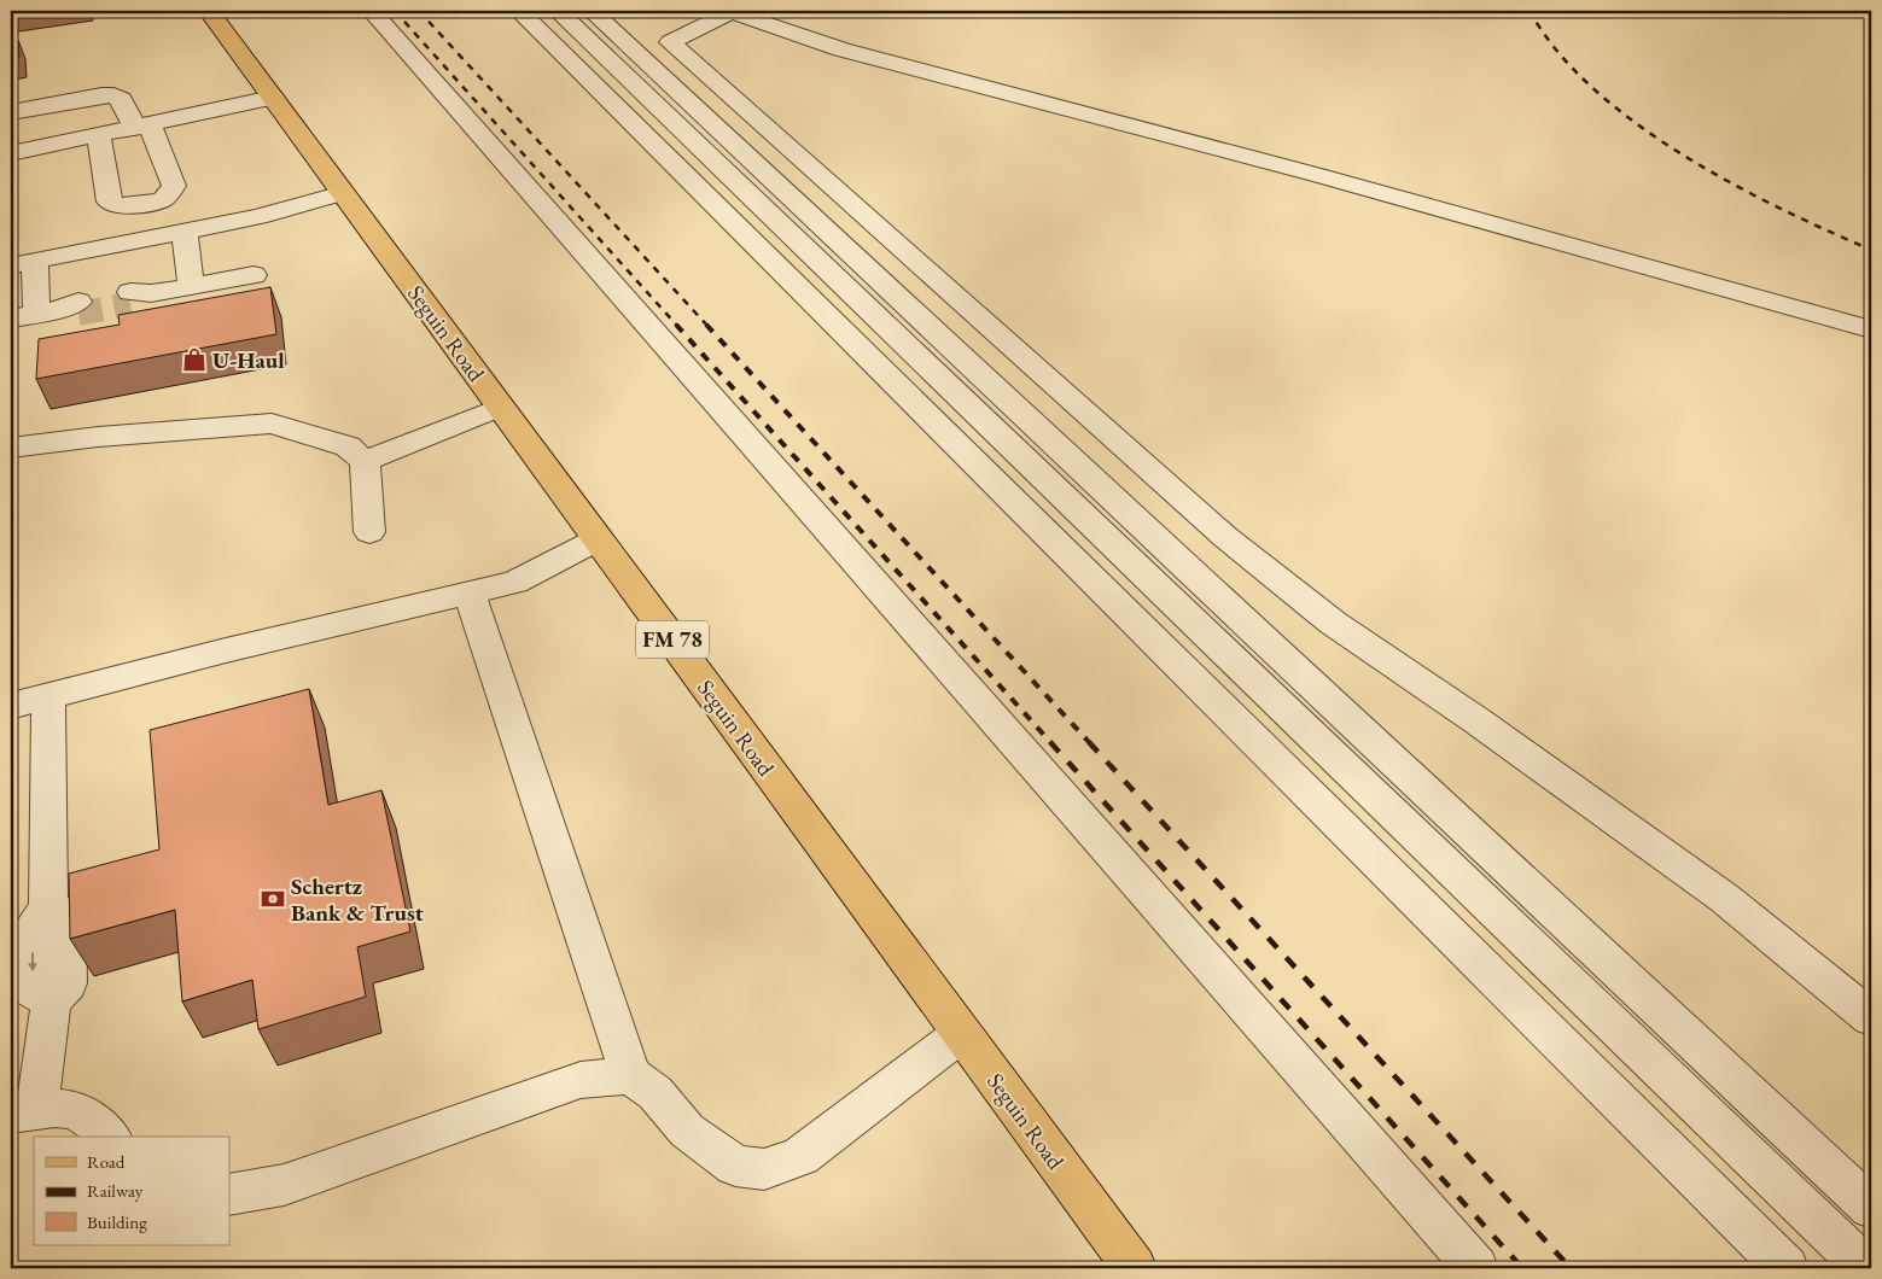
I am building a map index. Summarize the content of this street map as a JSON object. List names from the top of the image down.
{
  "streets": {
    "main road": ["Seguin Road", "FM 78"]
  },
  "places": {
    "shop": ["U-Haul"],
    "bank": ["Schertz Bank & Trust"]
  },
  "legend": ["Road", "Railway", "Building"]
}
